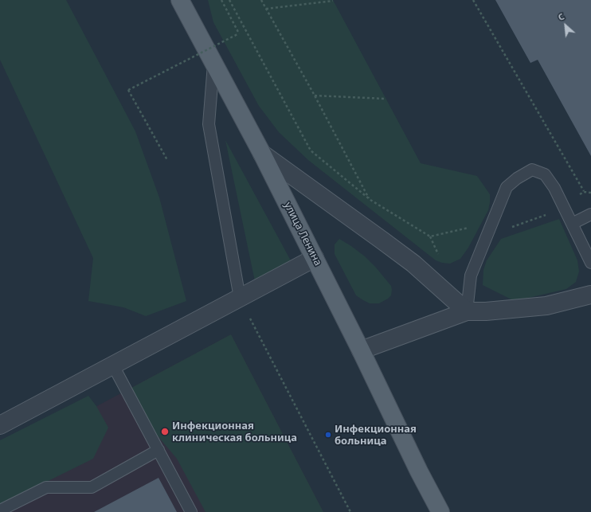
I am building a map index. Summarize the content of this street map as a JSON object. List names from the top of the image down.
{
  "streets": {
    "main road": ["улица Ленина"]
  },
  "places": ["Инфекционная клиническая больница", "Инфекционная больница"],
  "north": "top left"
}
